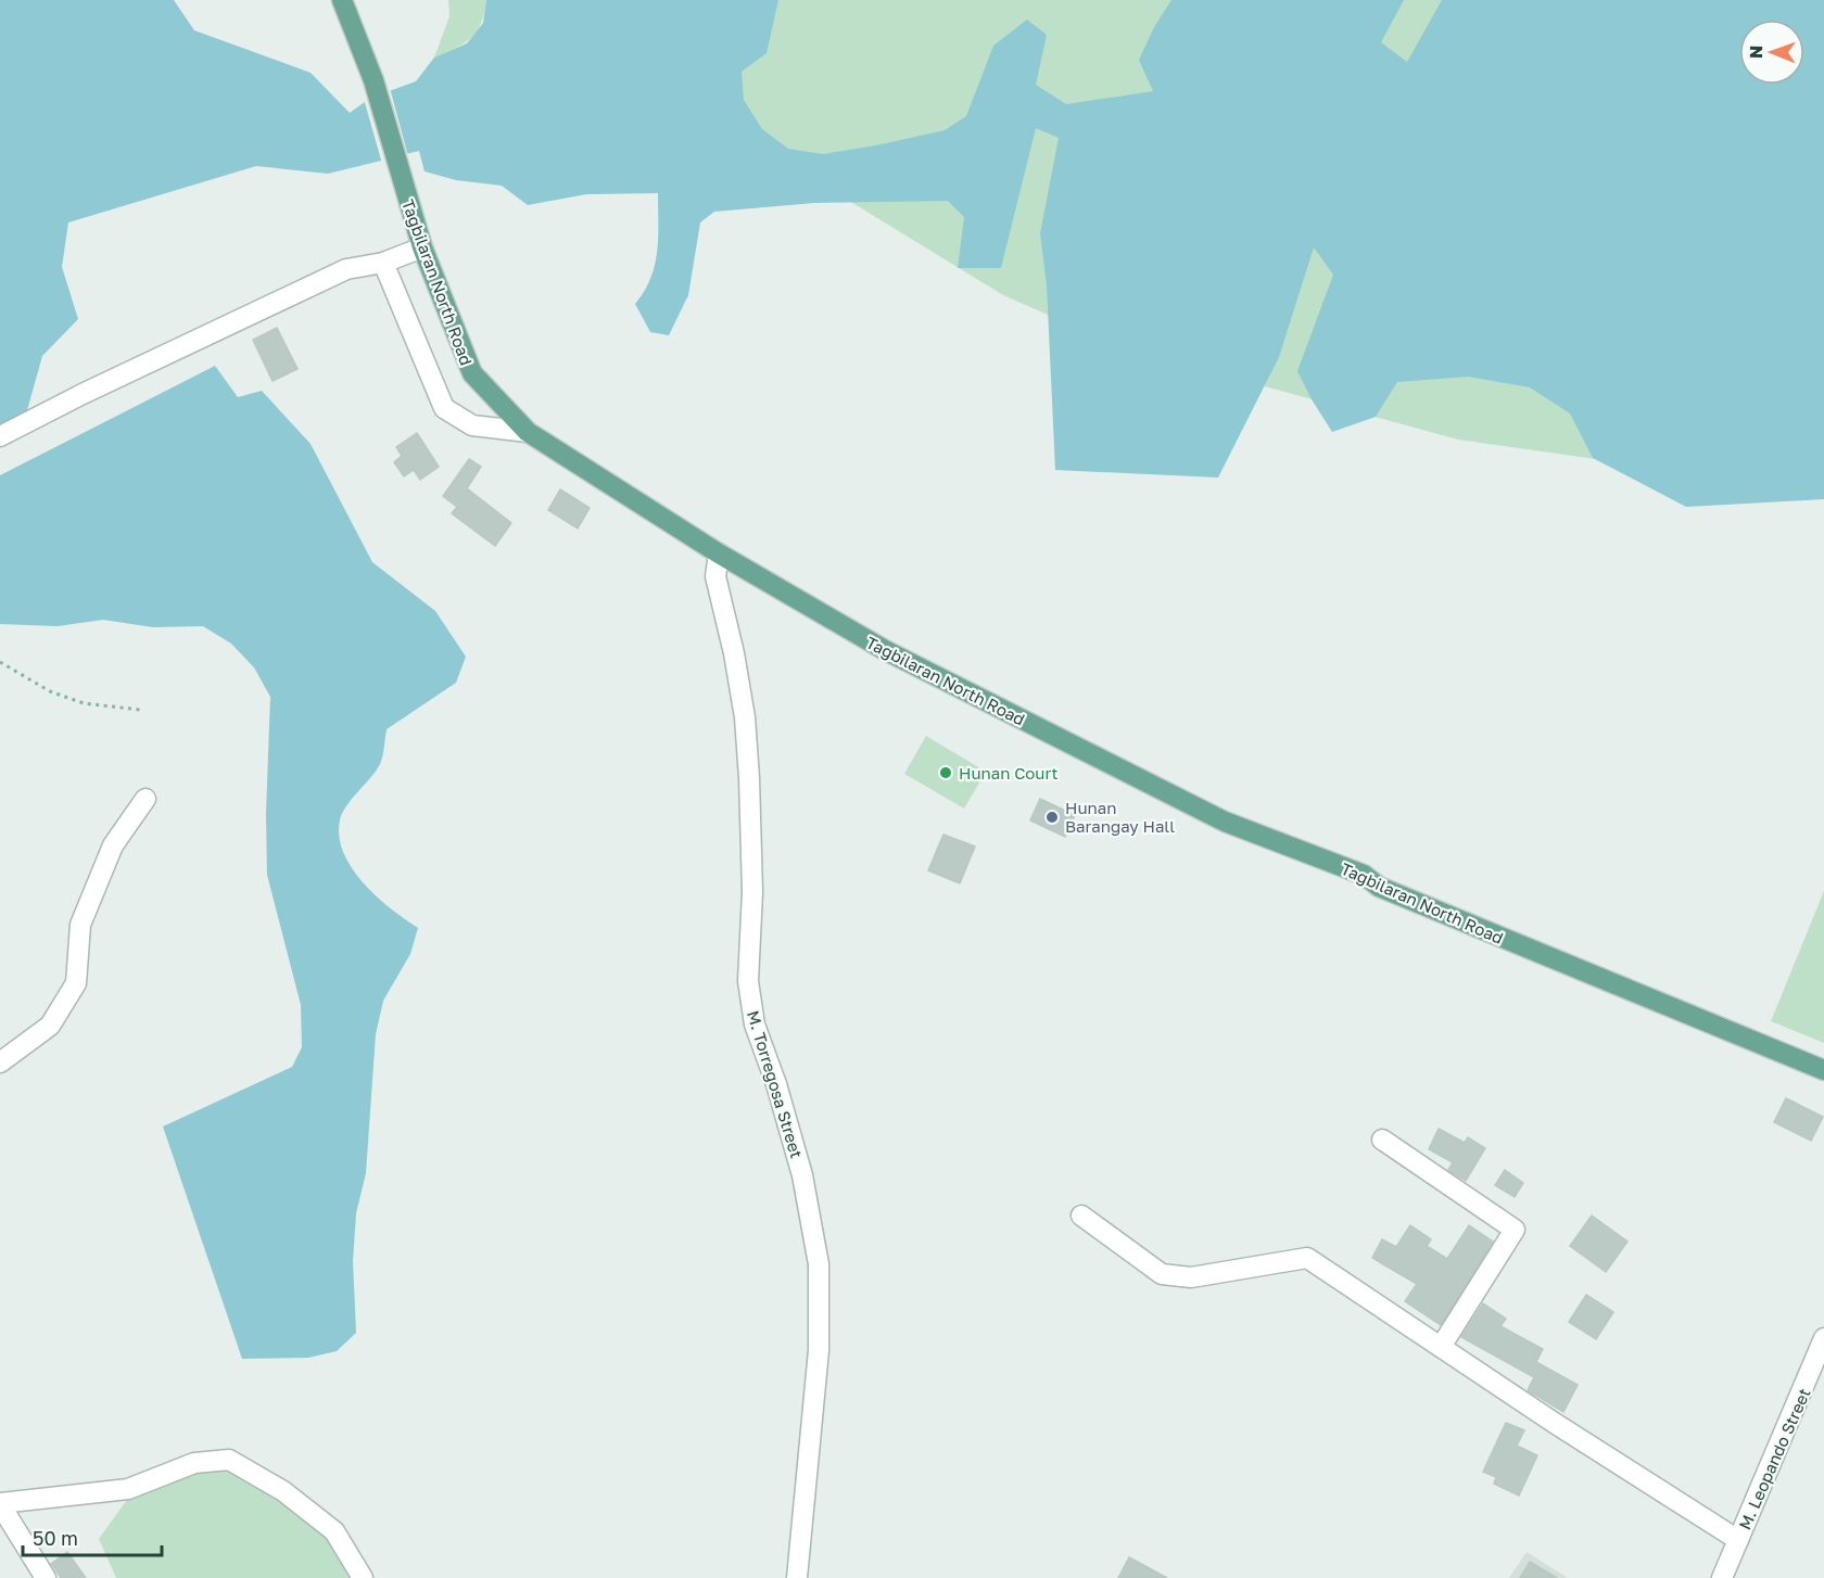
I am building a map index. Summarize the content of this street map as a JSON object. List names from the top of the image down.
{
  "streets": {
    "main road": ["Tagbilaran North Road"],
    "street": ["M. Torregosa Street", "M. Leopando Street"]
  },
  "crossings": [
    ["Tagbilaran North Road", "M. Torregosa Street"]
  ],
  "places": ["Hunan Court", "Hunan Barangay Hall"],
  "scale_bar": "50 m",
  "north": "left"
}
